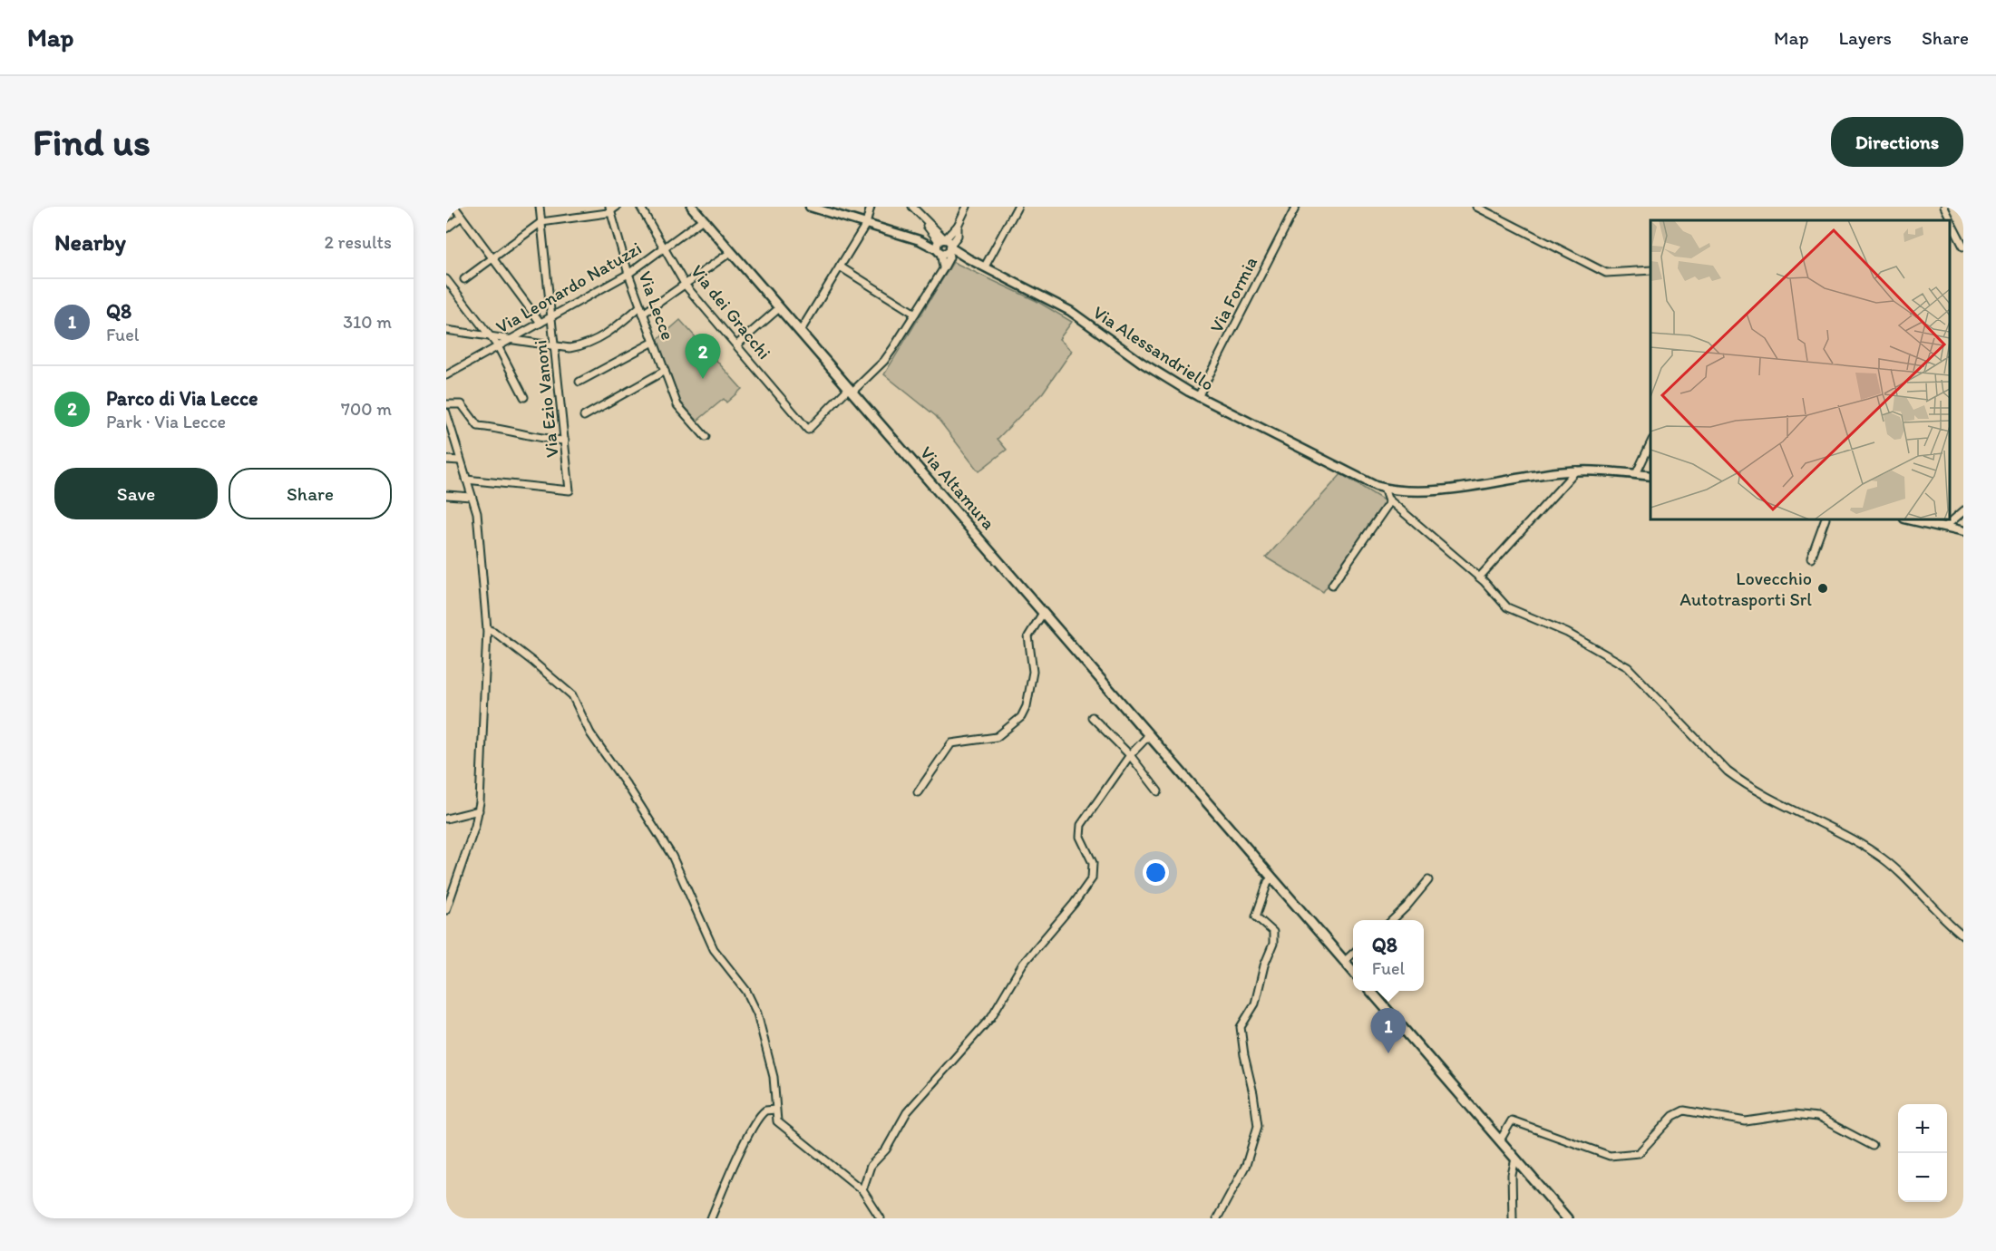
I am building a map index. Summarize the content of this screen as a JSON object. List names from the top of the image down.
{
  "streets": {
    "main road": ["Via Altamura"],
    "street": [
      "Via Leonardo Natuzzi",
      "Via Formia",
      "Via Lecce",
      "Via dei Gracchi",
      "Via Alessandriello",
      "Via Ezio Vanoni"
    ]
  },
  "crossings": [
    ["Via Leonardo Natuzzi", "Via Lecce"],
    ["Via Leonardo Natuzzi", "Via dei Gracchi"],
    ["Via Leonardo Natuzzi", "Via Ezio Vanoni"],
    ["Via Leonardo Natuzzi", "Via Altamura"],
    ["Via Formia", "Via Alessandriello"],
    ["Via dei Gracchi", "Via Altamura"]
  ],
  "places": ["Lovecchio Autotrasporti Srl"],
  "page": {
    "header": "Map",
    "nav": ["Map", "Layers", "Share"],
    "buttons": [
      "Directions",
      ["Save", "Share"]
    ],
    "title": "Find us",
    "heading": ["Nearby", "2 results"],
    "list": [
      {
        "mark": "1",
        "name": "Q8",
        "note": "Fuel",
        "value": "310 m"
      },
      {
        "mark": "2",
        "name": "Parco di Via Lecce",
        "note": "Park · Via Lecce",
        "value": "700 m"
      }
    ],
    "pins": ["2", "1"],
    "popup": ["Q8", "Fuel"],
    "map_buttons": ["+", "−"]
  }
}
